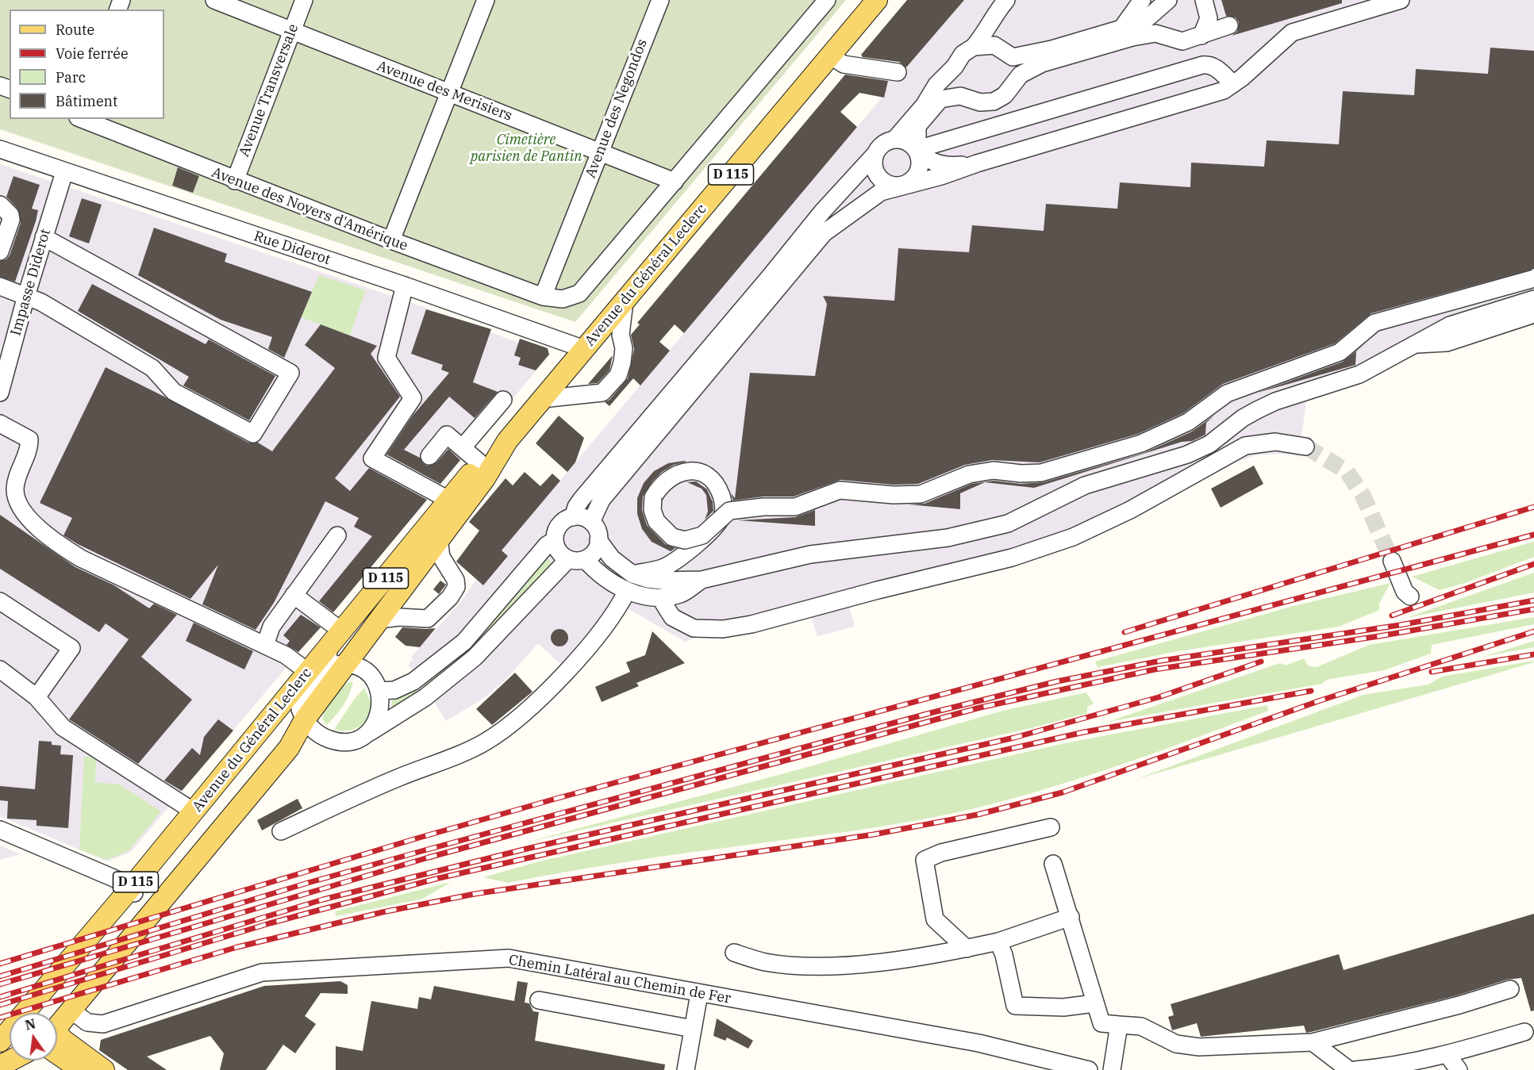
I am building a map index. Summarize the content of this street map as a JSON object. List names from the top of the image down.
{
  "streets": {
    "main road": ["D 115", "Avenue du Général Leclerc"],
    "street": [
      "Avenue Transversale",
      "Avenue des Merisiers",
      "Avenue des Negondos",
      "Avenue des Noyers d'Amérique",
      "Rue Diderot",
      "Impasse Diderot",
      "Chemin Latéral au Chemin de Fer"
    ]
  },
  "crossings": [
    ["Avenue Transversale", "Avenue des Merisiers"],
    ["Avenue Transversale", "Avenue des Noyers d'Amérique"],
    ["Avenue des Merisiers", "Avenue des Negondos"],
    ["Avenue des Merisiers", "Avenue des Noyers d'Amérique"],
    ["Avenue des Negondos", "Avenue des Noyers d'Amérique"],
    ["Rue Diderot", "Avenue du Général Leclerc"],
    ["Rue Diderot", "Impasse Diderot"],
    ["Avenue du Général Leclerc", "Chemin Latéral au Chemin de Fer"]
  ],
  "parks": ["Cimetière parisien de Pantin"],
  "legend": [
    "Route",
    "Voie ferrée",
    "Parc",
    "Bâtiment"
  ],
  "north": "top"
}
